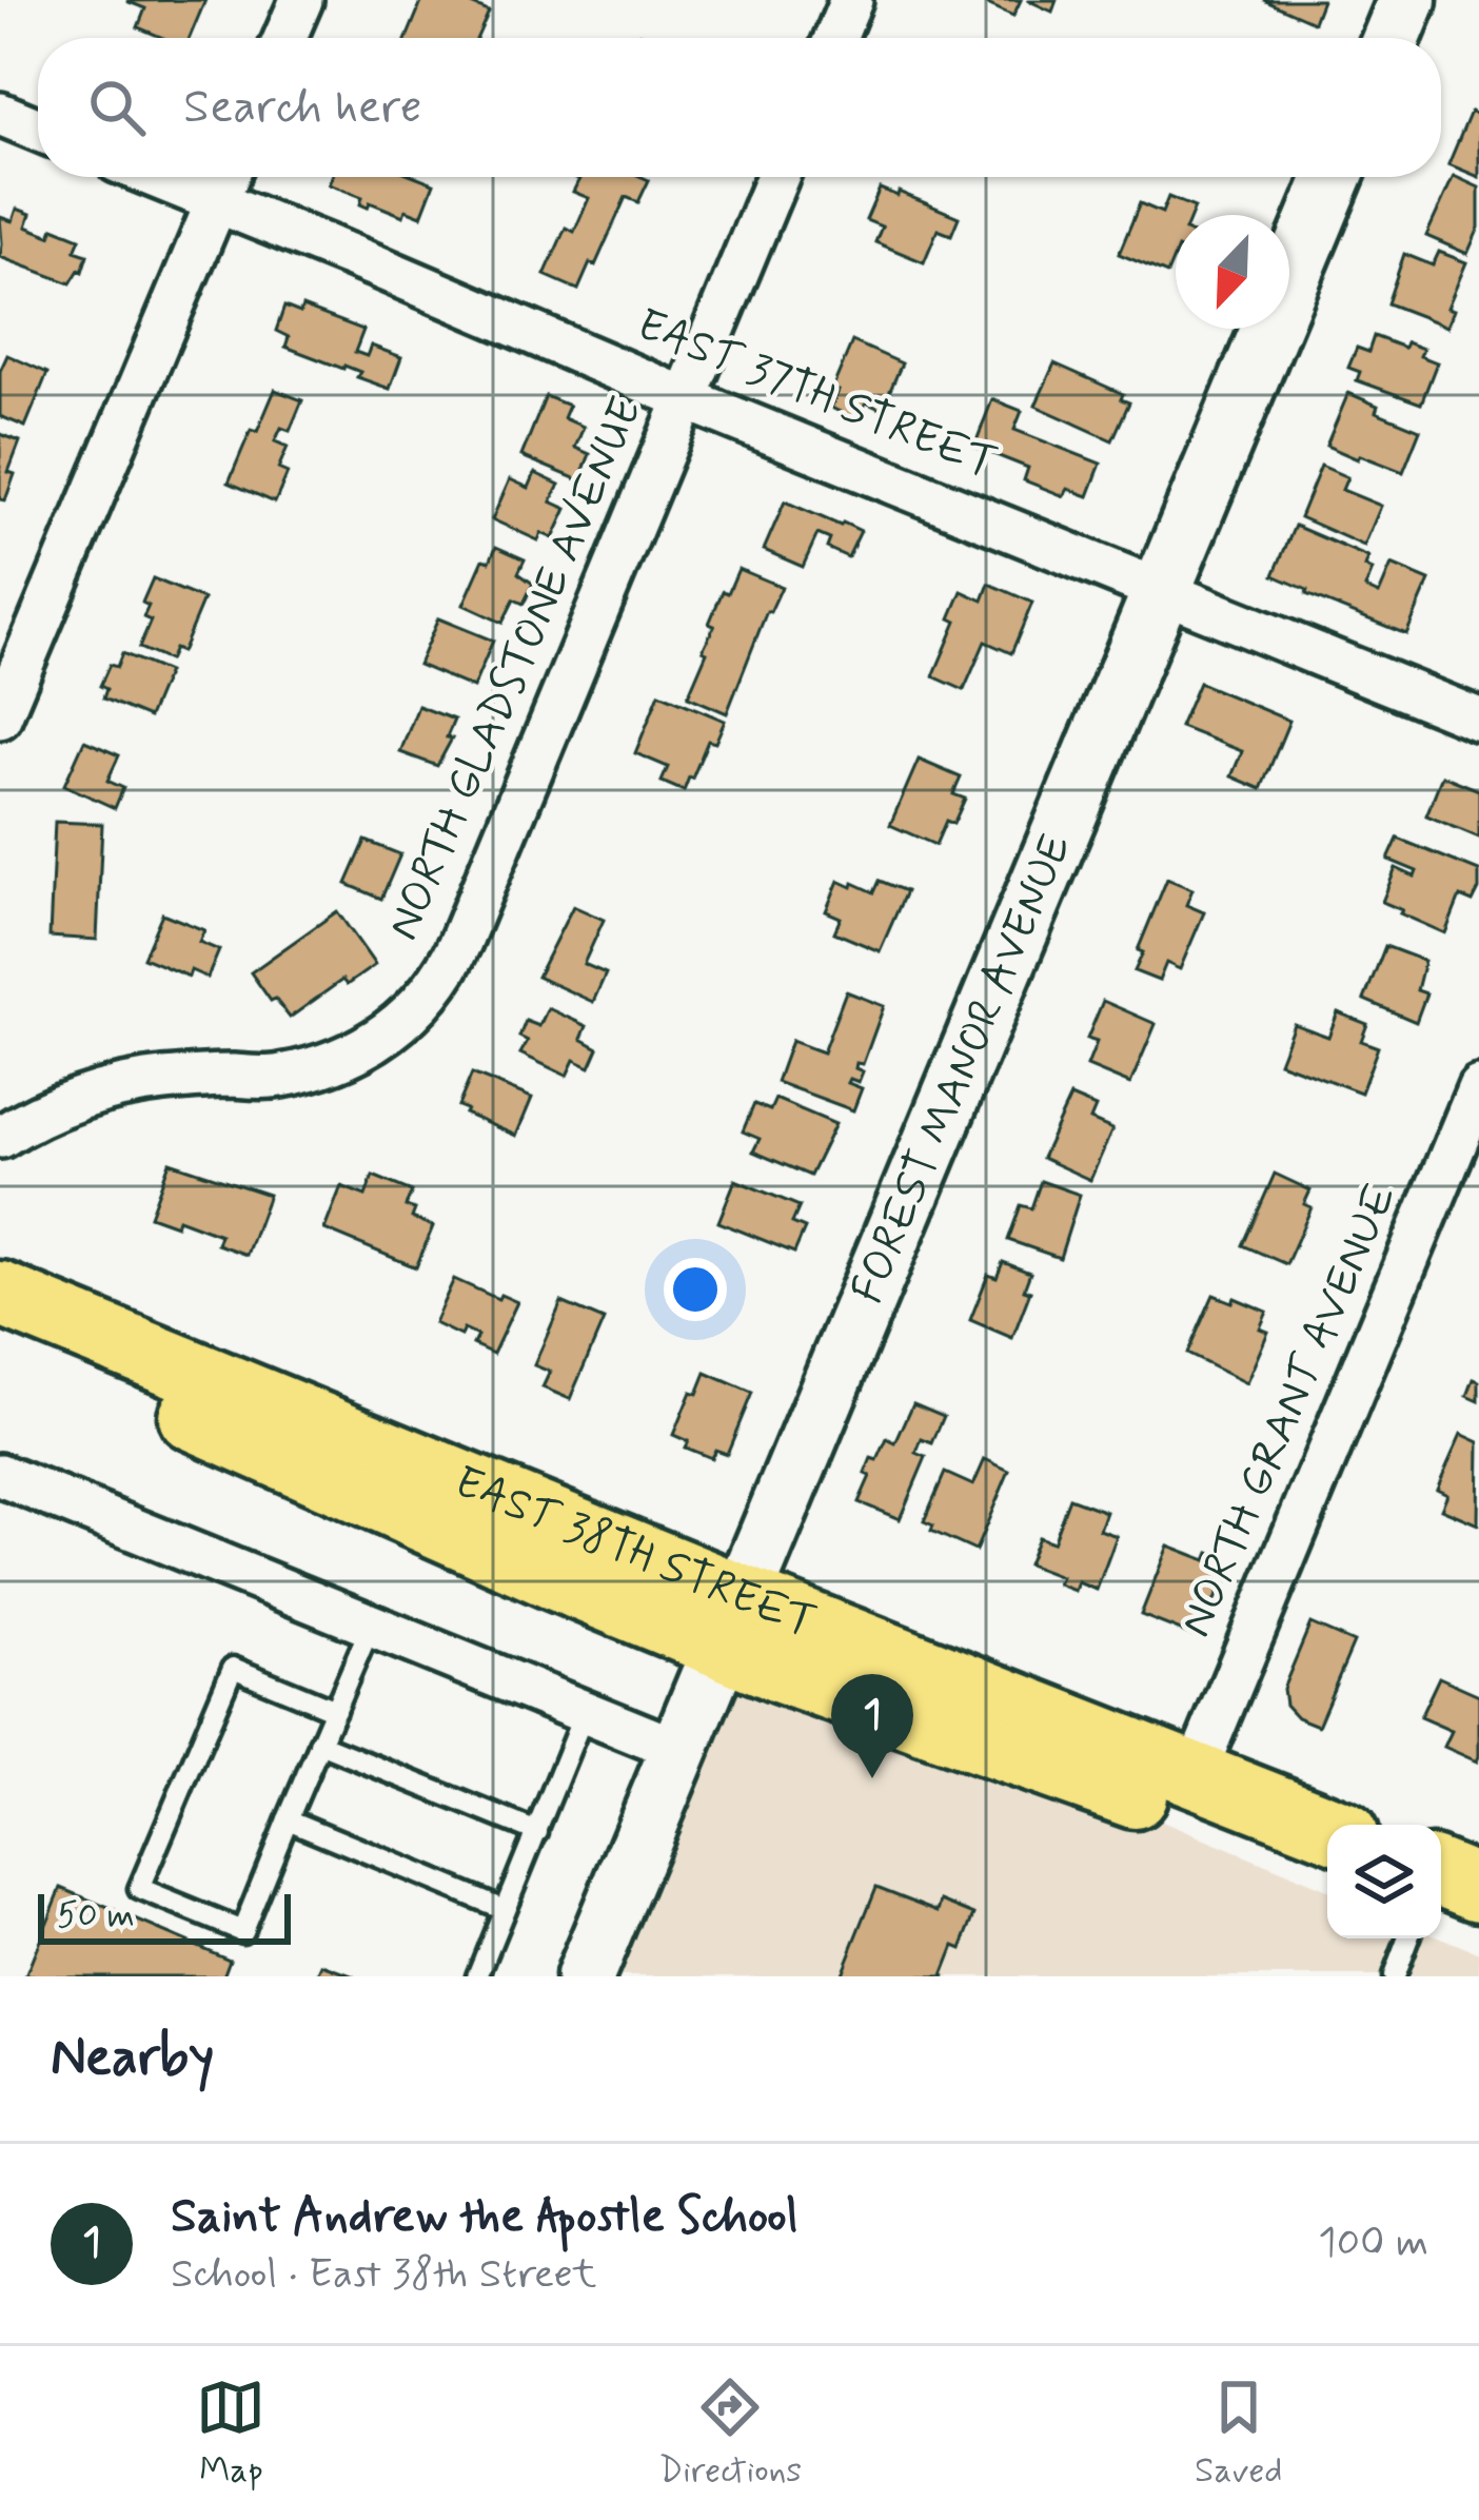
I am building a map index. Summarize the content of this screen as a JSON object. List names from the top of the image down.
{
  "streets": {
    "main road": ["EAST 38TH STREET"],
    "street": [
      "EAST 37TH STREET",
      "NORTH GLADSTONE AVENUE",
      "FOREST MANOR AVENUE",
      "NORTH GRANT AVENUE"
    ]
  },
  "crossings": [
    ["EAST 37TH STREET", "NORTH GLADSTONE AVENUE"],
    ["EAST 37TH STREET", "FOREST MANOR AVENUE"],
    ["FOREST MANOR AVENUE", "EAST 38TH STREET"],
    ["NORTH GRANT AVENUE", "EAST 38TH STREET"]
  ],
  "scale_bar": "50 m",
  "north": "bottom left",
  "page": {
    "search": "Search here",
    "pins": "1",
    "scale": "50 m",
    "heading": "Nearby",
    "list": [
      {
        "mark": "1",
        "name": "Saint Andrew the Apostle School",
        "note": "School · East 38th Street",
        "value": "100 m"
      }
    ],
    "nav": ["Map", "Directions", "Saved"]
  }
}
